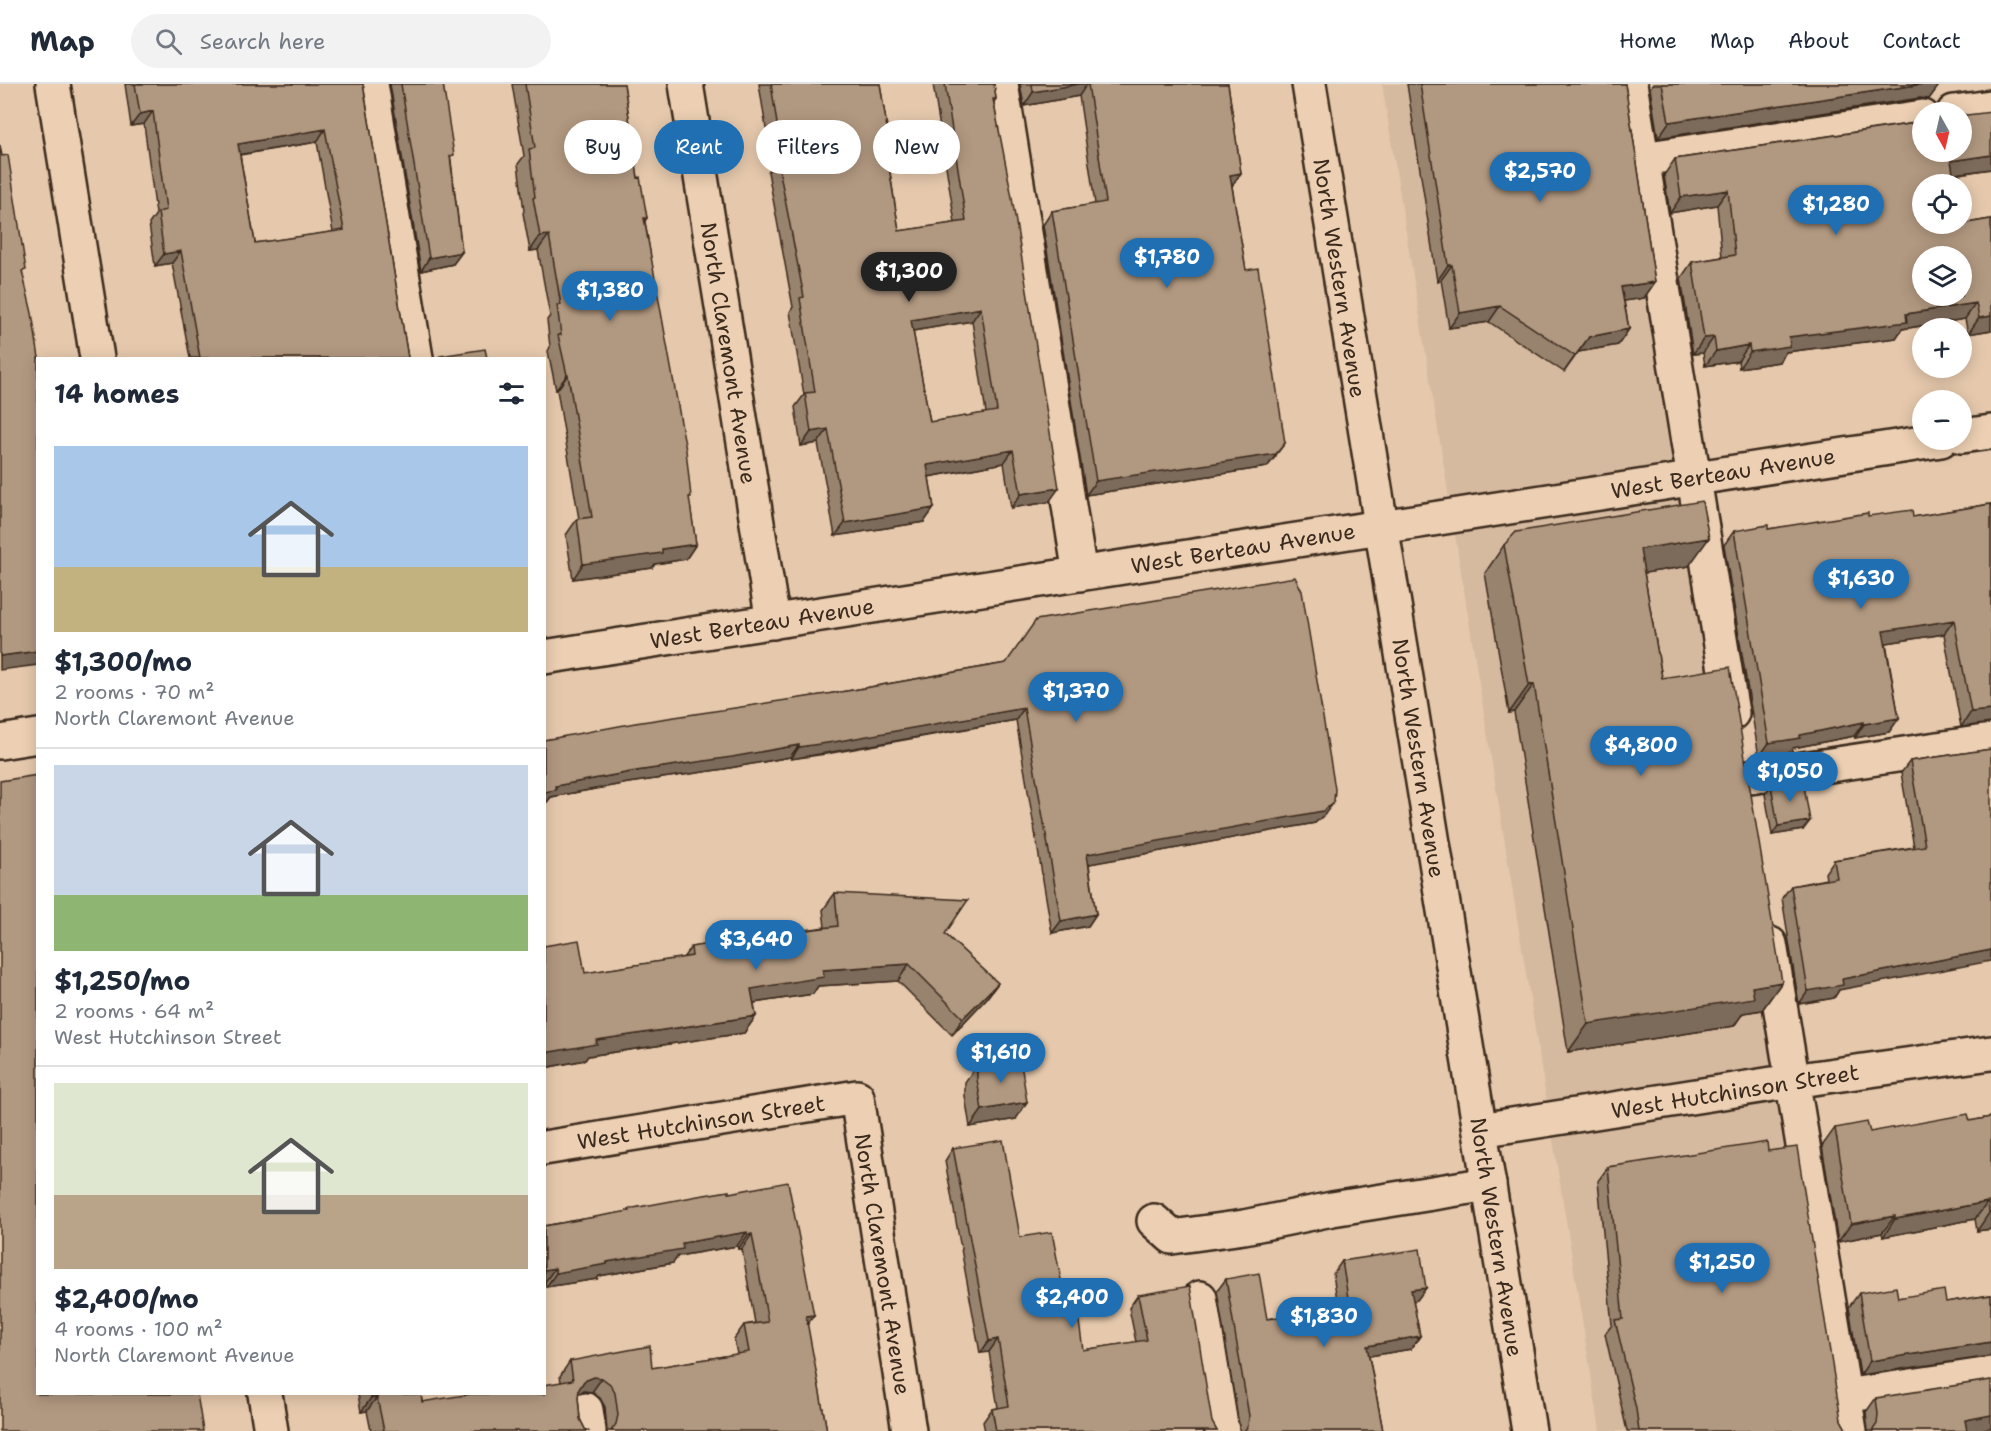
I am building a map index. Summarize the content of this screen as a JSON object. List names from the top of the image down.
{
  "streets": {
    "street": [
      "North Western Avenue",
      "North Claremont Avenue",
      "West Berteau Avenue",
      "West Hutchinson Street"
    ]
  },
  "crossings": [
    ["North Western Avenue", "West Berteau Avenue"],
    ["North Western Avenue", "West Hutchinson Street"],
    ["North Claremont Avenue", "West Berteau Avenue"],
    ["North Claremont Avenue", "West Hutchinson Street"]
  ],
  "north": "bottom",
  "page": {
    "header": "Map",
    "search": "Search here",
    "nav": [
      "Home",
      "Map",
      "About",
      "Contact"
    ],
    "map_buttons": ["+", "−"],
    "chip": [
      "Buy",
      "Rent",
      "Filters",
      "New"
    ],
    "price": [
      "$2,570",
      "$1,280",
      "$1,780",
      "$1,300",
      "$1,380",
      "$1,630",
      "$1,370",
      "$4,800",
      "$1,050",
      "$3,640",
      "$1,610",
      "$1,250",
      "$2,400",
      "$1,830"
    ],
    "heading": "14 homes",
    "list": [
      {
        "name": "$1,300/mo",
        "note": "2 rooms · 70 m² · North Claremont Avenue"
      },
      {
        "name": "$1,250/mo",
        "note": "2 rooms · 64 m² · West Hutchinson Street"
      },
      {
        "name": "$2,400/mo",
        "note": "4 rooms · 100 m² · North Claremont Avenue"
      }
    ]
  }
}
